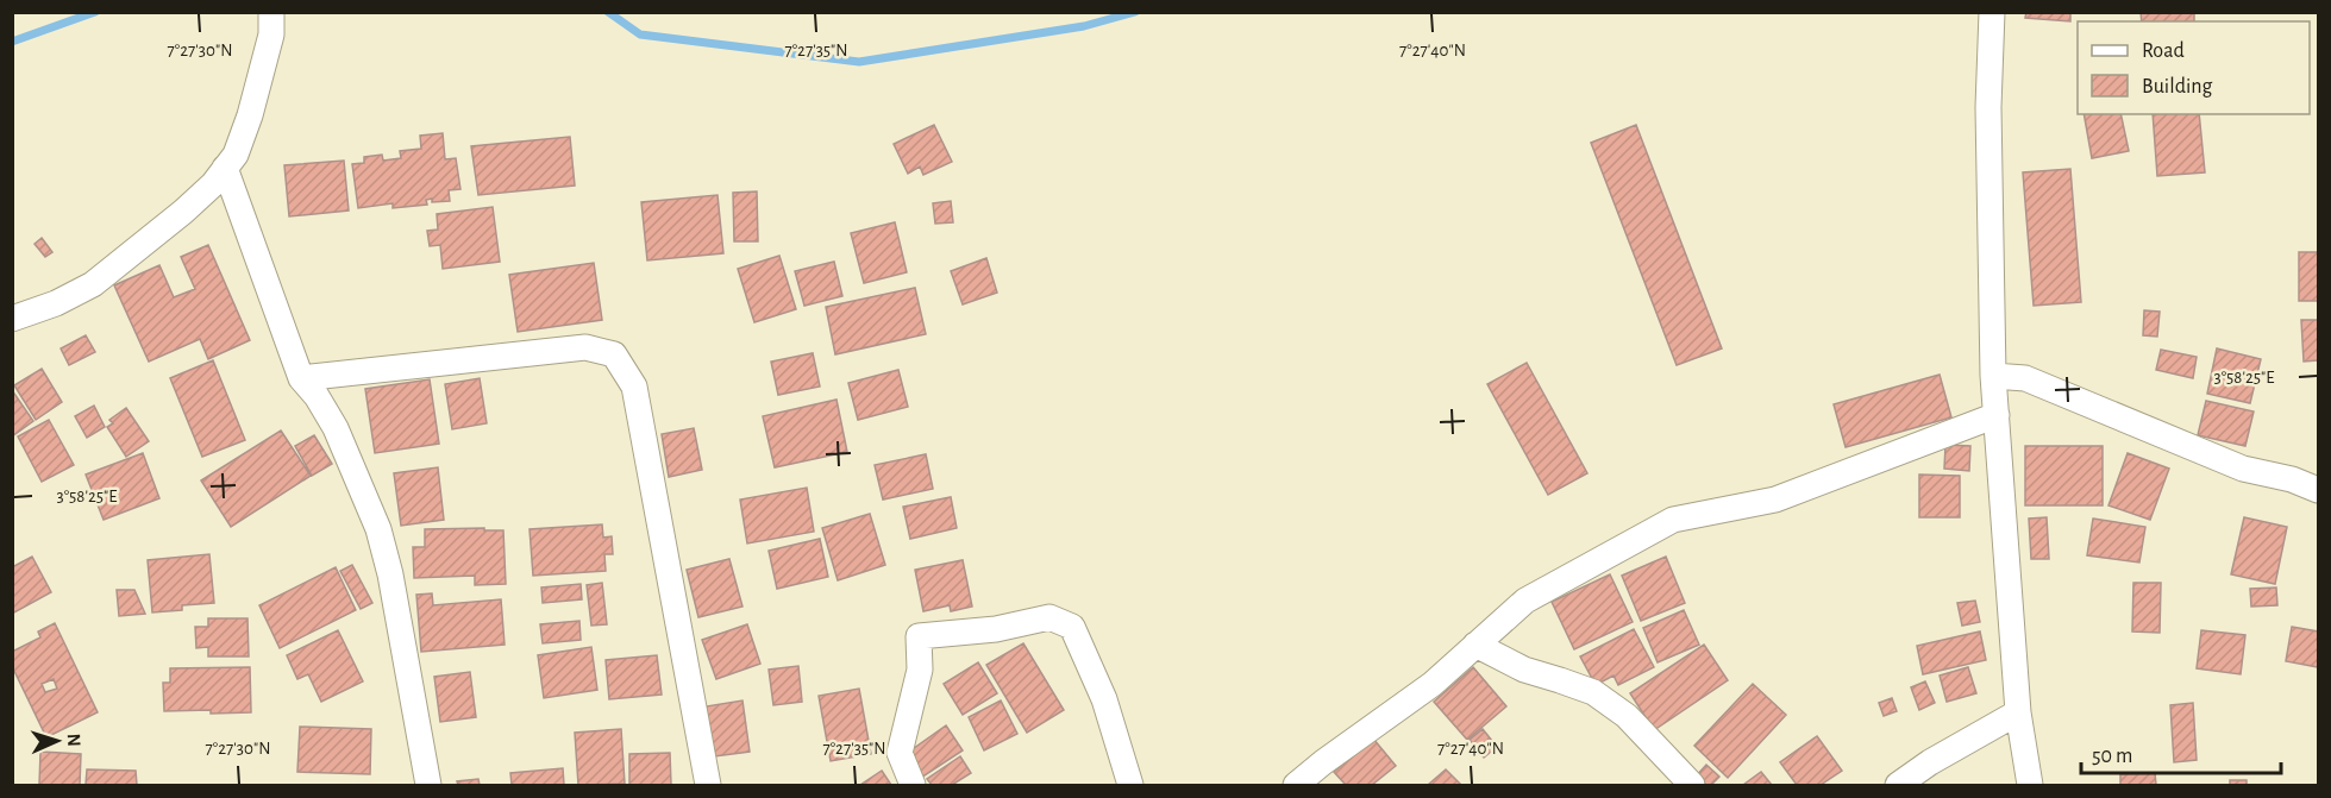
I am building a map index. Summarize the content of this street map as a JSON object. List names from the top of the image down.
{
  "legend": ["Road", "Building"],
  "scale_bar": "50 m",
  "north": "right",
  "coordinates": [
    "7°27'30\"N",
    "7°27'35\"N",
    "7°27'40\"N",
    "3°58'25\"E"
  ]
}
